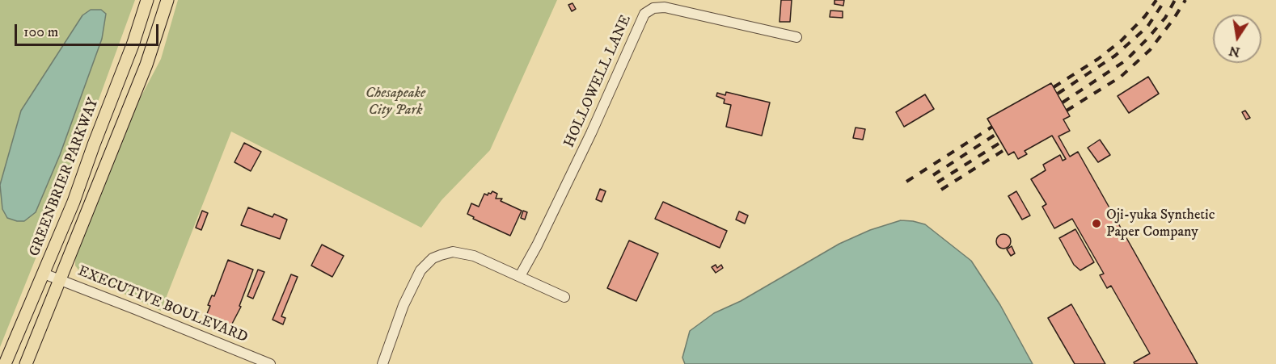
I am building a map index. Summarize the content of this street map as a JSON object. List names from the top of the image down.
{
  "streets": {
    "main road": ["GREENBRIER PARKWAY"],
    "street": ["HOLLOWELL LANE", "EXECUTIVE BOULEVARD"]
  },
  "crossings": [
    ["GREENBRIER PARKWAY", "EXECUTIVE BOULEVARD"]
  ],
  "parks": ["Chesapeake City Park"],
  "places": ["Oji-yuka Synthetic Paper Company"],
  "scale_bar": "100 m",
  "north": "bottom"
}
